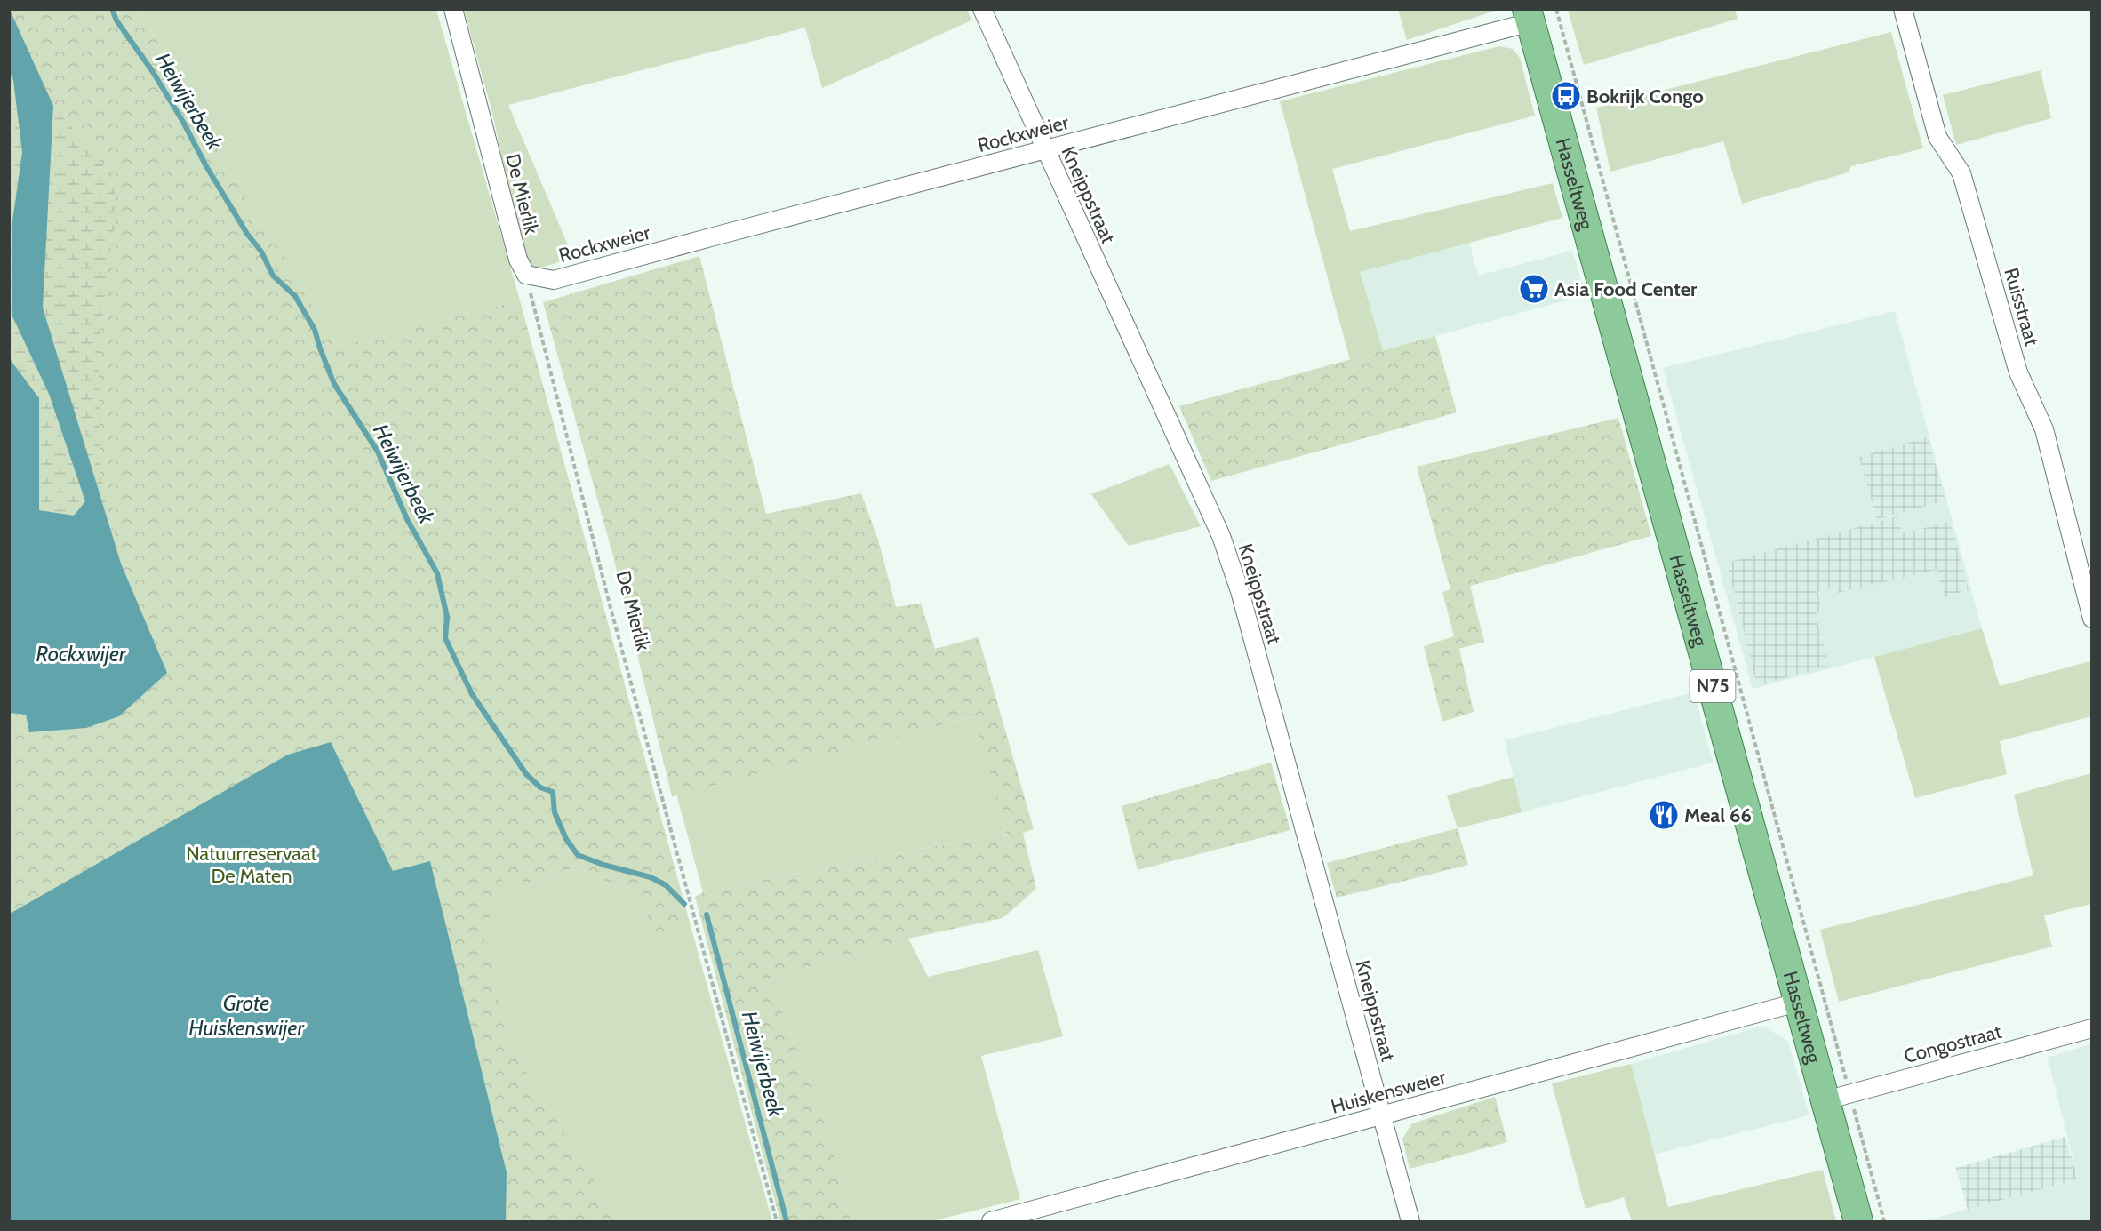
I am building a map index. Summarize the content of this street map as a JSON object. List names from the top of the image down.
{
  "streets": {
    "main road": ["Hasseltweg", "N75"],
    "street": [
      "Rockxweier",
      "De Mierlik",
      "Kneippstraat",
      "Ruisstraat",
      "Congostraat",
      "Huiskensweier"
    ]
  },
  "crossings": [
    ["Rockxweier", "Hasseltweg"],
    ["Rockxweier", "De Mierlik"],
    ["Rockxweier", "Kneippstraat"],
    ["Hasseltweg", "Congostraat"],
    ["Hasseltweg", "Huiskensweier"],
    ["Kneippstraat", "Huiskensweier"]
  ],
  "water": ["Heiwijerbeek", "Rockxwijer", "Grote Huiskenswijer"],
  "parks": ["Natuurreservaat De Maten"],
  "places": {
    "bus stop": ["Bokrijk Congo"],
    "supermarket": ["Asia Food Center"],
    "restaurant": ["Meal 66"]
  }
}
